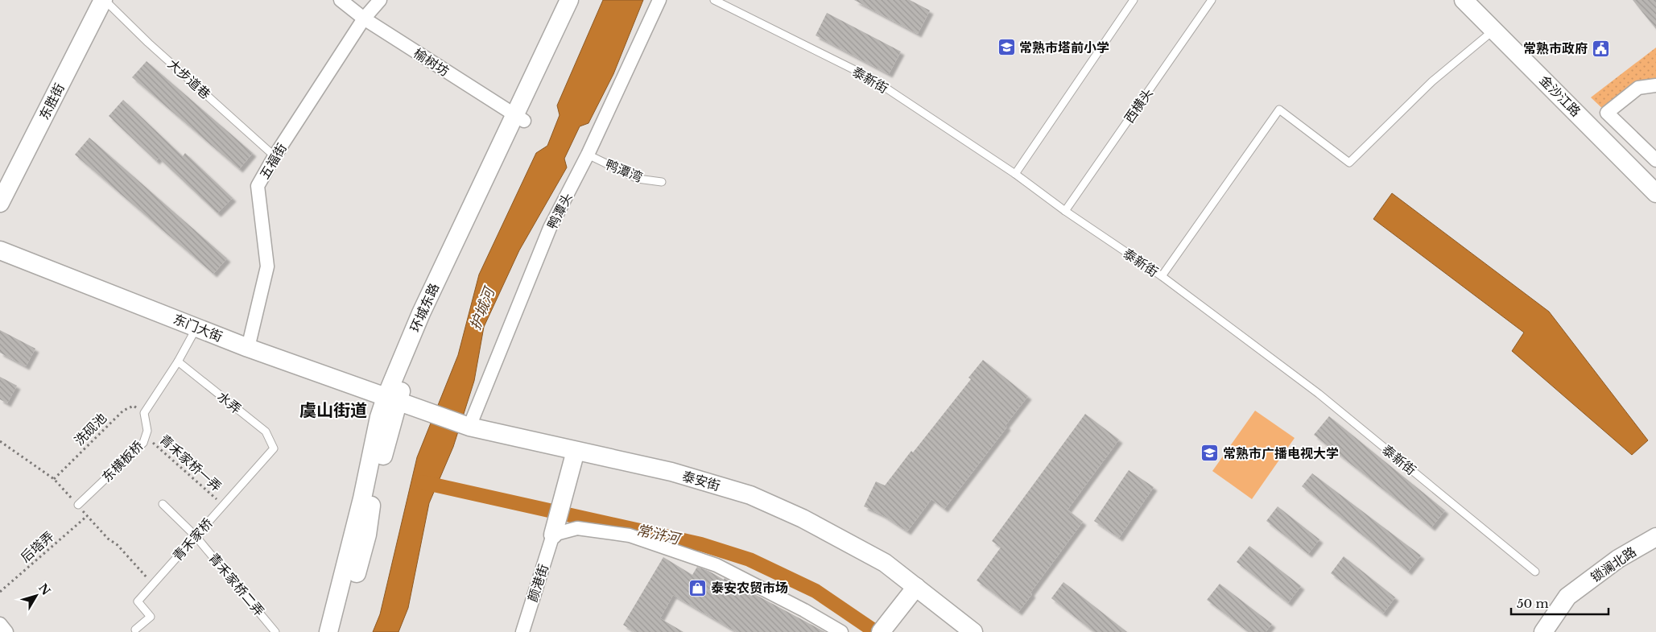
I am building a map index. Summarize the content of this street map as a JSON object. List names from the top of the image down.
{
  "streets": {
    "street": [
      "榆树坊",
      "金沙江路",
      "东胜街",
      "五福街",
      "鸭潭头",
      "环城东路",
      "东门大街",
      "泰安街",
      "锁澜北路",
      "颜港街"
    ],
    "lane": [
      "大步道巷",
      "泰新街",
      "西横头",
      "鸭潭湾",
      "水弄",
      "东横板桥",
      "青禾家桥",
      "青禾家桥二弄"
    ],
    "path": ["洗砚池", "青禾家桥一弄", "后塔弄"]
  },
  "crossings": [
    ["榆树坊", "五福街"],
    ["榆树坊", "环城东路"],
    ["大步道巷", "东胜街"],
    ["大步道巷", "五福街"],
    ["泰新街", "西横头"],
    ["五福街", "东门大街"],
    ["鸭潭湾", "鸭潭头"],
    ["鸭潭头", "泰安街"],
    ["环城东路", "东门大街"],
    ["环城东路", "泰安街"],
    ["东门大街", "泰安街"],
    ["水弄", "青禾家桥"],
    ["洗砚池", "东横板桥"],
    ["东横板桥", "青禾家桥一弄"],
    ["青禾家桥一弄", "青禾家桥"],
    ["青禾家桥", "青禾家桥二弄"]
  ],
  "districts": ["虞山街道"],
  "water": ["护城河", "常浒河"],
  "places": {
    "school or university": ["常熟市塔前小学", "常熟市广播电视大学"],
    "public building": ["常熟市政府"],
    "shop": ["泰安农贸市场"]
  },
  "scale_bar": "50 m",
  "north": "top right"
}
